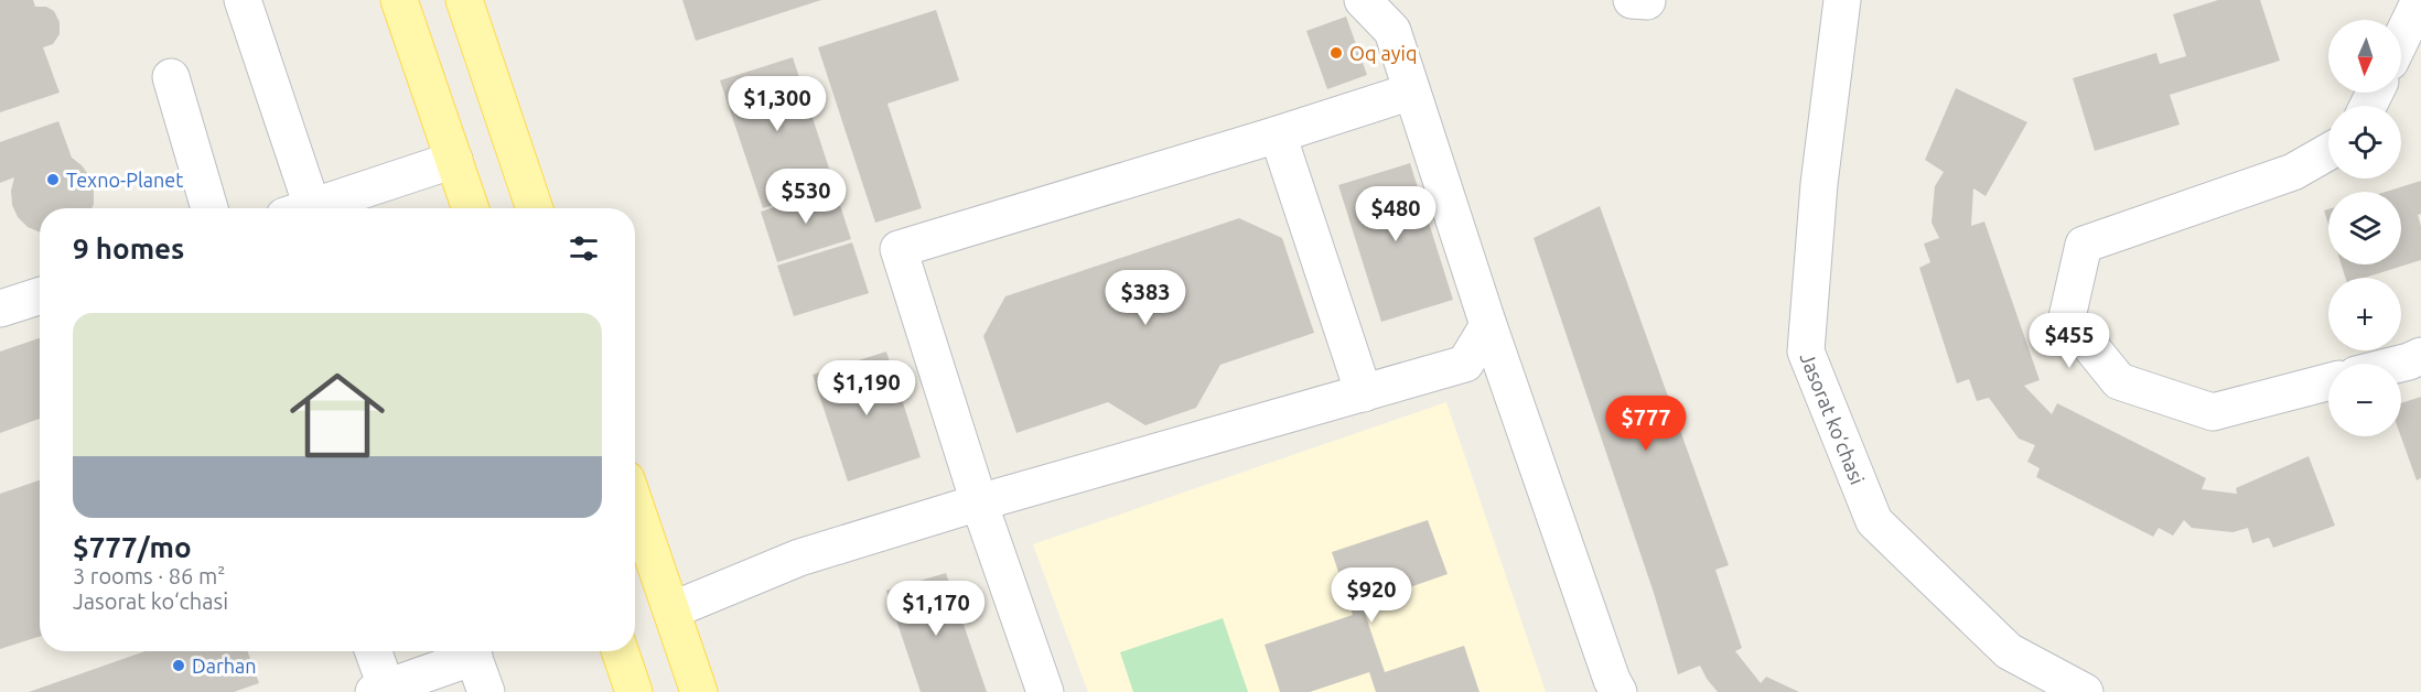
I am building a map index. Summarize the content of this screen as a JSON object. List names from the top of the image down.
{
  "streets": {
    "street": ["Jasorat ko‘chasi"]
  },
  "places": ["Oq ayiq", "Texno-Planet", "Darhan"],
  "north": "bottom",
  "page": {
    "map_buttons": ["+", "−"],
    "price": [
      "$1,300",
      "$530",
      "$480",
      "$383",
      "$455",
      "$1,190",
      "$777",
      "$920",
      "$1,170"
    ],
    "heading": "9 homes",
    "list": [
      {
        "name": "$777/mo",
        "note": "3 rooms · 86 m² · Jasorat ko‘chasi"
      }
    ]
  }
}
